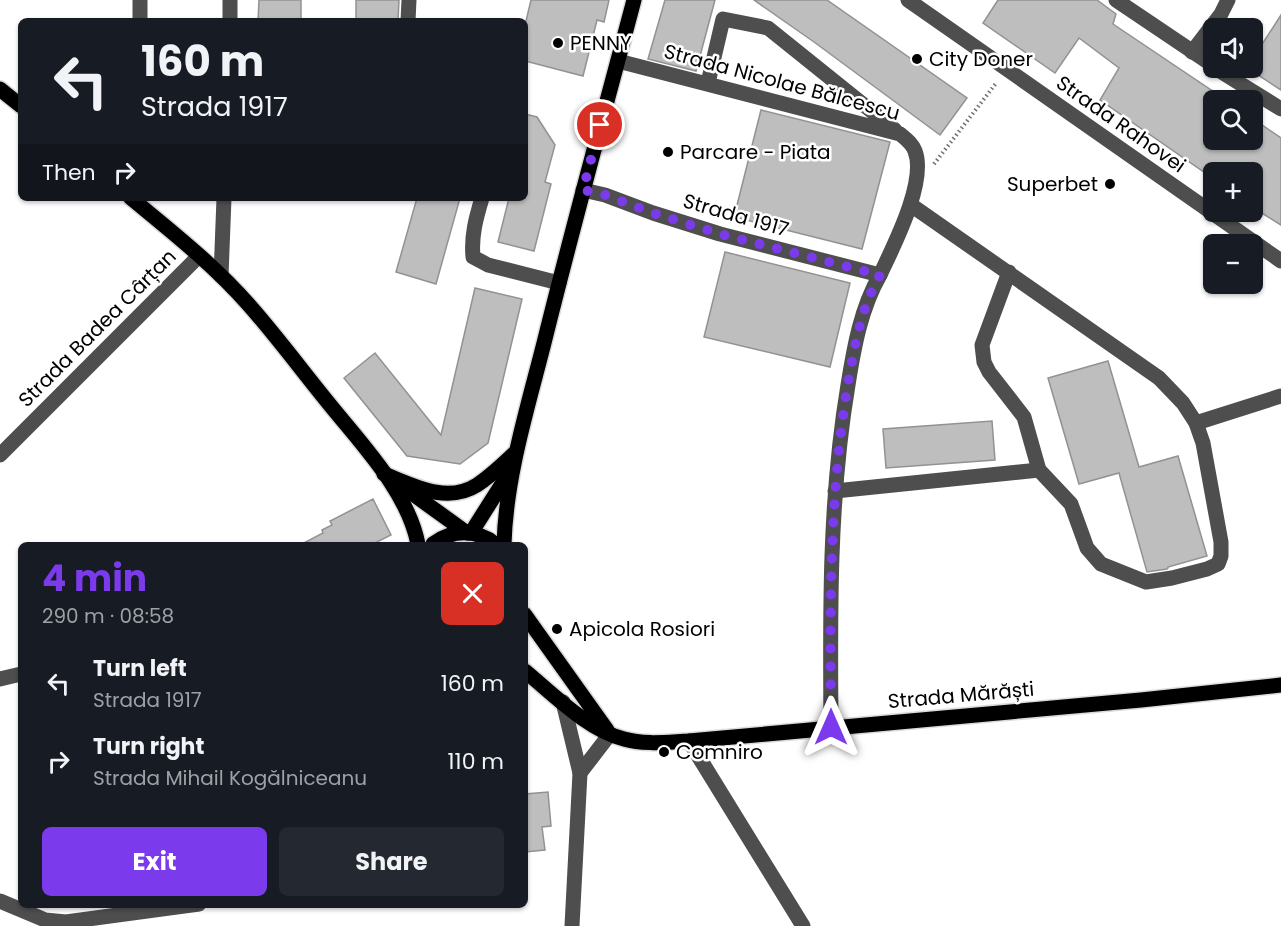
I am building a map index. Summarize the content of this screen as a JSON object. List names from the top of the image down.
{
  "streets": {
    "main road": ["Strada Mărăști"],
    "street": [
      "Strada Nicolae Bălcescu",
      "Strada Rahovei",
      "Strada 1917",
      "Strada Badea Cârțan"
    ]
  },
  "crossings": [
    ["Strada Nicolae Bălcescu", "Strada 1917"],
    ["Strada Nicolae Bălcescu", "Strada Mărăști"]
  ],
  "places": [
    "PENNY",
    "City Doner",
    "Parcare - Piata",
    "Superbet",
    "Apicola Rosiori",
    "Comniro"
  ],
  "page": {
    "map_buttons": ["+", "−"],
    "turn": ["160 m", "Strada 1917"],
    "then": "Then",
    "heading": ["4 min", "290 m · 08:58"],
    "list": [
      {
        "name": "Turn left",
        "note": "Strada 1917",
        "value": "160 m"
      },
      {
        "name": "Turn right",
        "note": "Strada Mihail Kogălniceanu",
        "value": "110 m"
      }
    ],
    "buttons": ["Exit", "Share"]
  }
}
